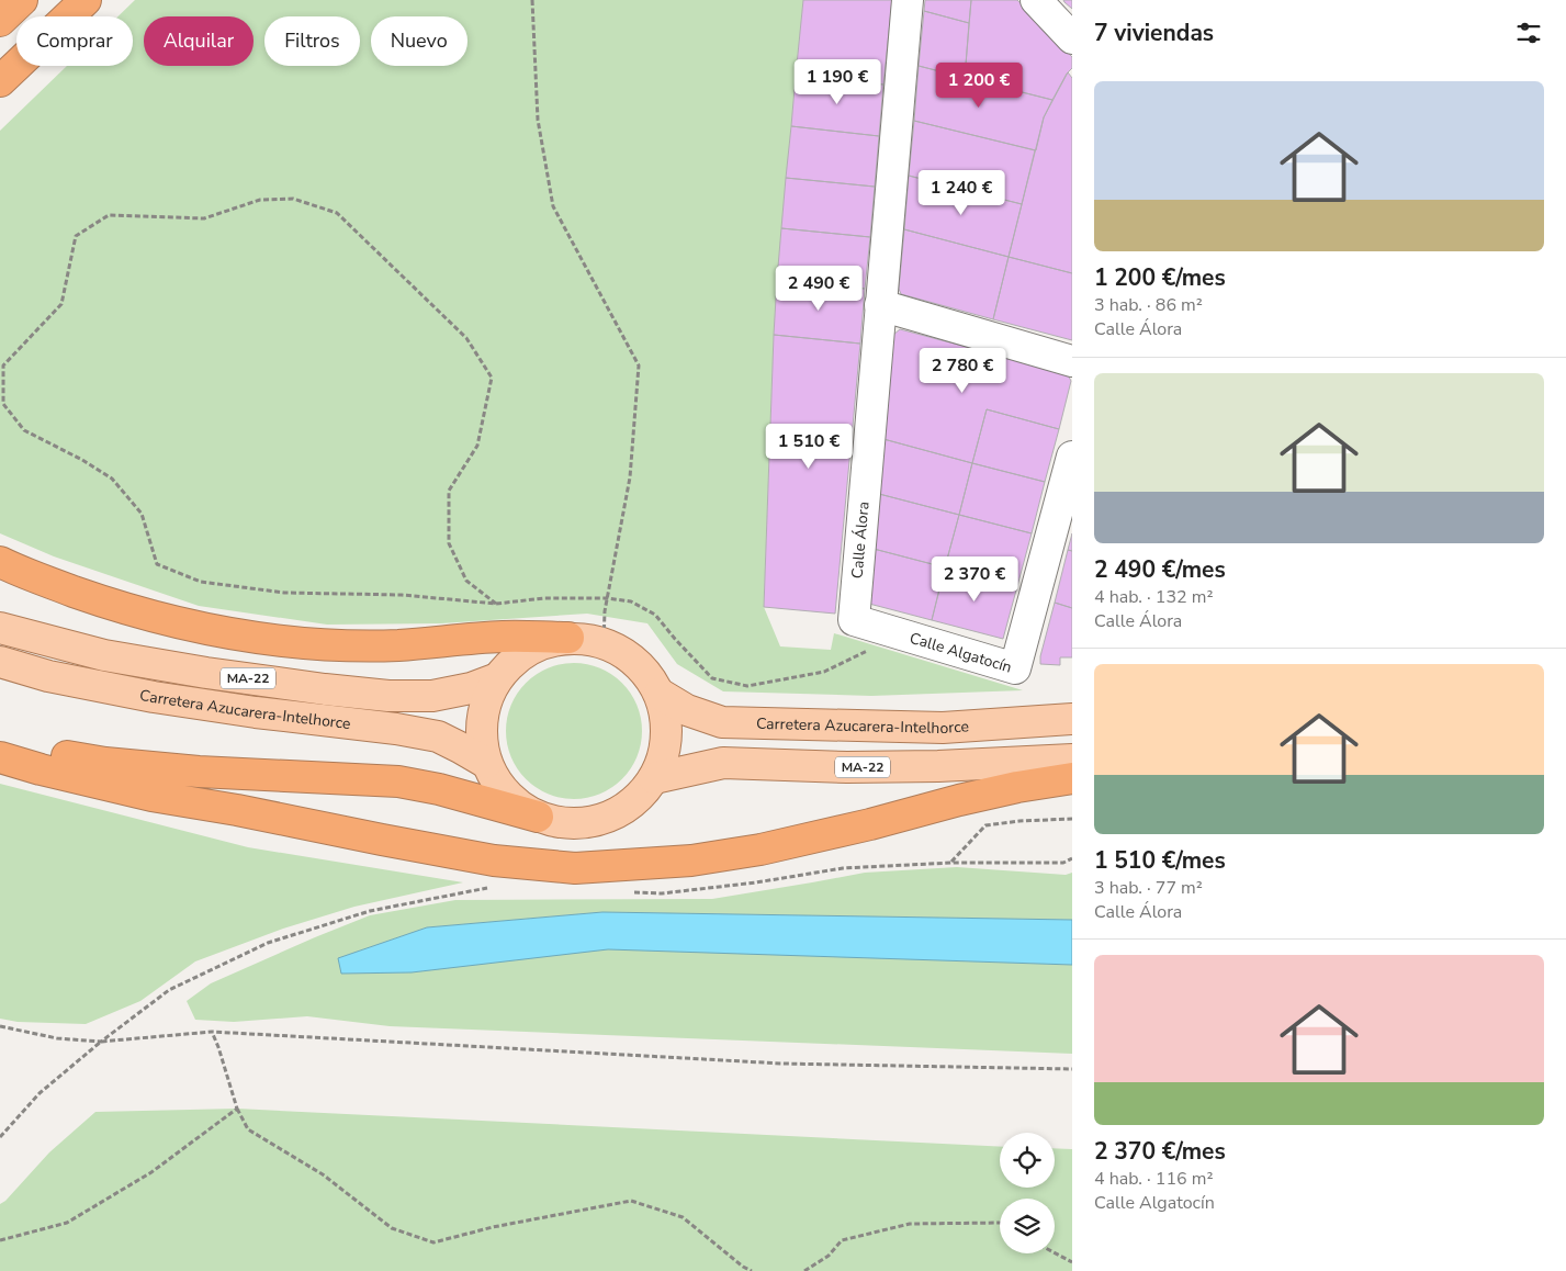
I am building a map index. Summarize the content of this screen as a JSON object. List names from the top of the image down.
{
  "streets": {
    "main road": ["MA-22", "Carretera Azucarera-Intelhorce"],
    "street": ["Calle Álora", "Calle Algatocín"]
  },
  "crossings": [
    ["Calle Álora", "Calle Algatocín"],
    ["MA-22", "Carretera Azucarera-Intelhorce"]
  ],
  "page": {
    "heading": "7 viviendas",
    "chip": [
      "Comprar",
      "Alquilar",
      "Filtros",
      "Nuevo"
    ],
    "price": [
      "1 190 €",
      "1 200 €",
      "1 240 €",
      "2 490 €",
      "2 780 €",
      "1 510 €",
      "2 370 €"
    ],
    "list": [
      {
        "name": "1 200 €/mes",
        "note": "3 hab. · 86 m² · Calle Álora"
      },
      {
        "name": "2 490 €/mes",
        "note": "4 hab. · 132 m² · Calle Álora"
      },
      {
        "name": "1 510 €/mes",
        "note": "3 hab. · 77 m² · Calle Álora"
      },
      {
        "name": "2 370 €/mes",
        "note": "4 hab. · 116 m² · Calle Algatocín"
      }
    ]
  }
}
